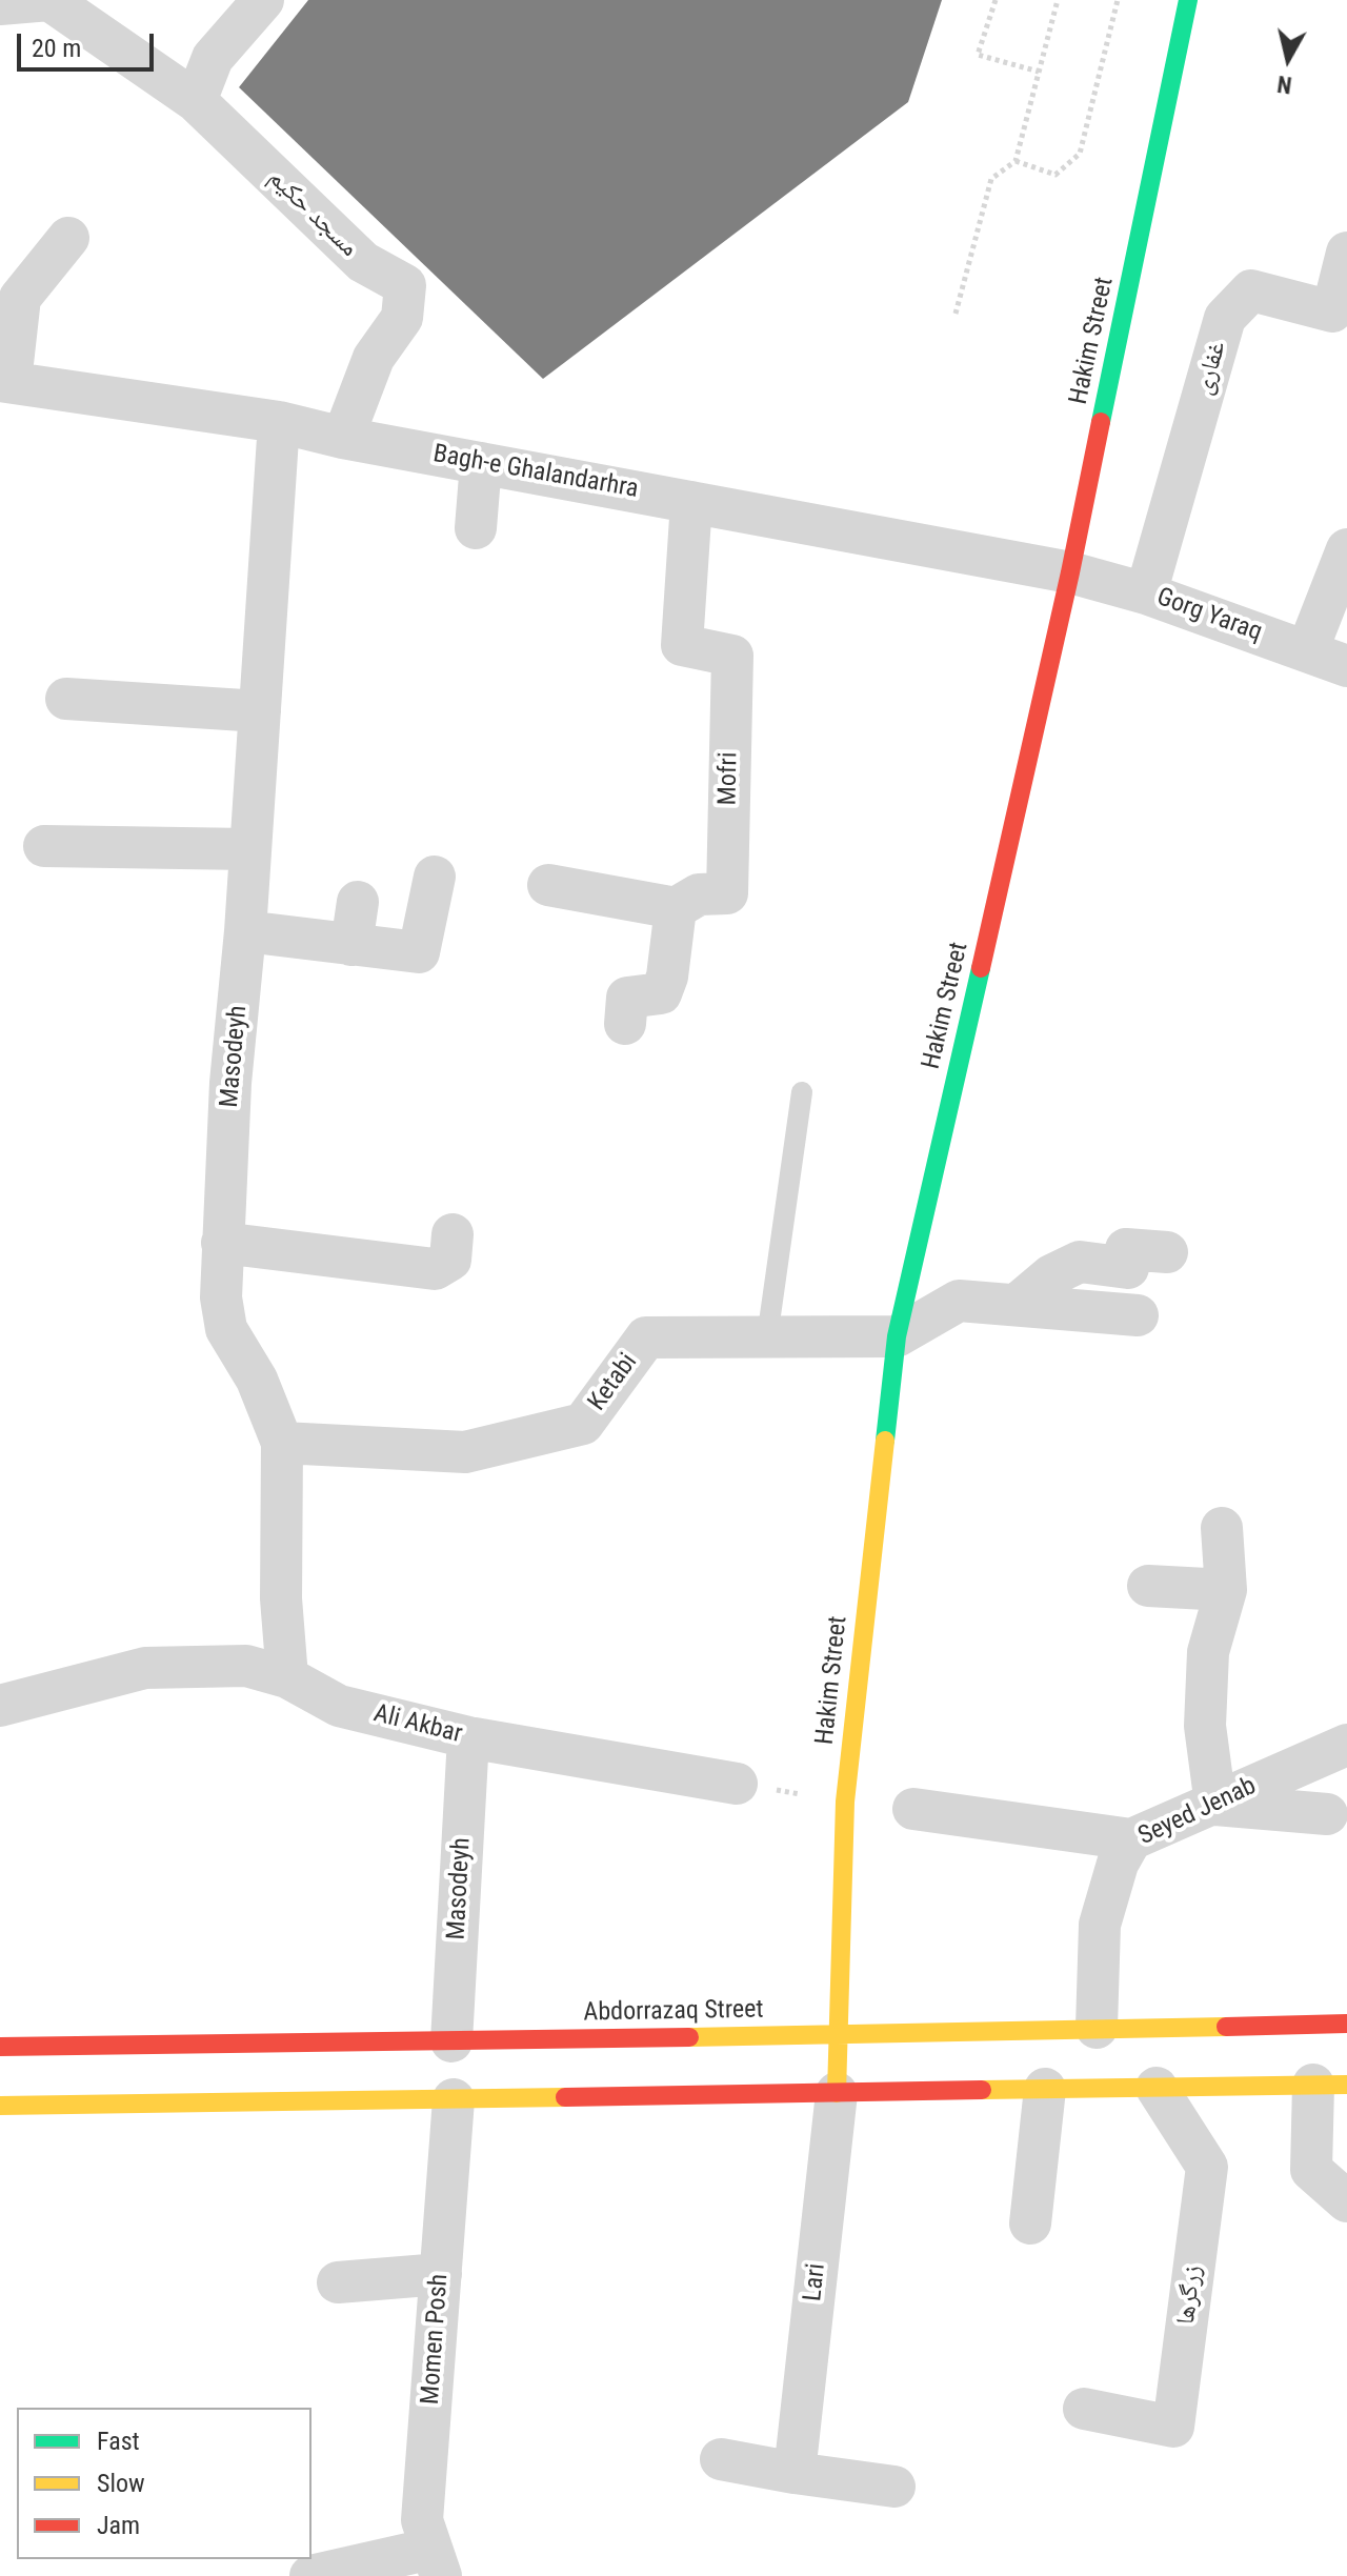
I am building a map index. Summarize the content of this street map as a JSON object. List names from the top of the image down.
{
  "streets": {
    "main road": ["Hakim Street", "Abdorrazaq Street"],
    "street": [
      "مسجد حکیم",
      "غفاری",
      "Bagh-e Ghalandarhra",
      "Gorg Yaraq",
      "Mofri",
      "Masodeyh",
      "Ketabi",
      "Ali Akbar",
      "Seyed Jenab",
      "Lari",
      "زرگرها",
      "Momen Posh"
    ]
  },
  "crossings": [
    ["مسجد حکیم", "Bagh-e Ghalandarhra"],
    ["Hakim Street", "Bagh-e Ghalandarhra"],
    ["Hakim Street", "Gorg Yaraq"],
    ["Hakim Street", "Ketabi"],
    ["Hakim Street", "Abdorrazaq Street"],
    ["غفاری", "Gorg Yaraq"],
    ["Bagh-e Ghalandarhra", "Gorg Yaraq"],
    ["Bagh-e Ghalandarhra", "Mofri"],
    ["Bagh-e Ghalandarhra", "Masodeyh"],
    ["Masodeyh", "Ketabi"],
    ["Masodeyh", "Ali Akbar"],
    ["Masodeyh", "Abdorrazaq Street"],
    ["Seyed Jenab", "Abdorrazaq Street"]
  ],
  "legend": ["Fast", "Slow", "Jam"],
  "scale_bar": "20 m",
  "north": "bottom"
}
